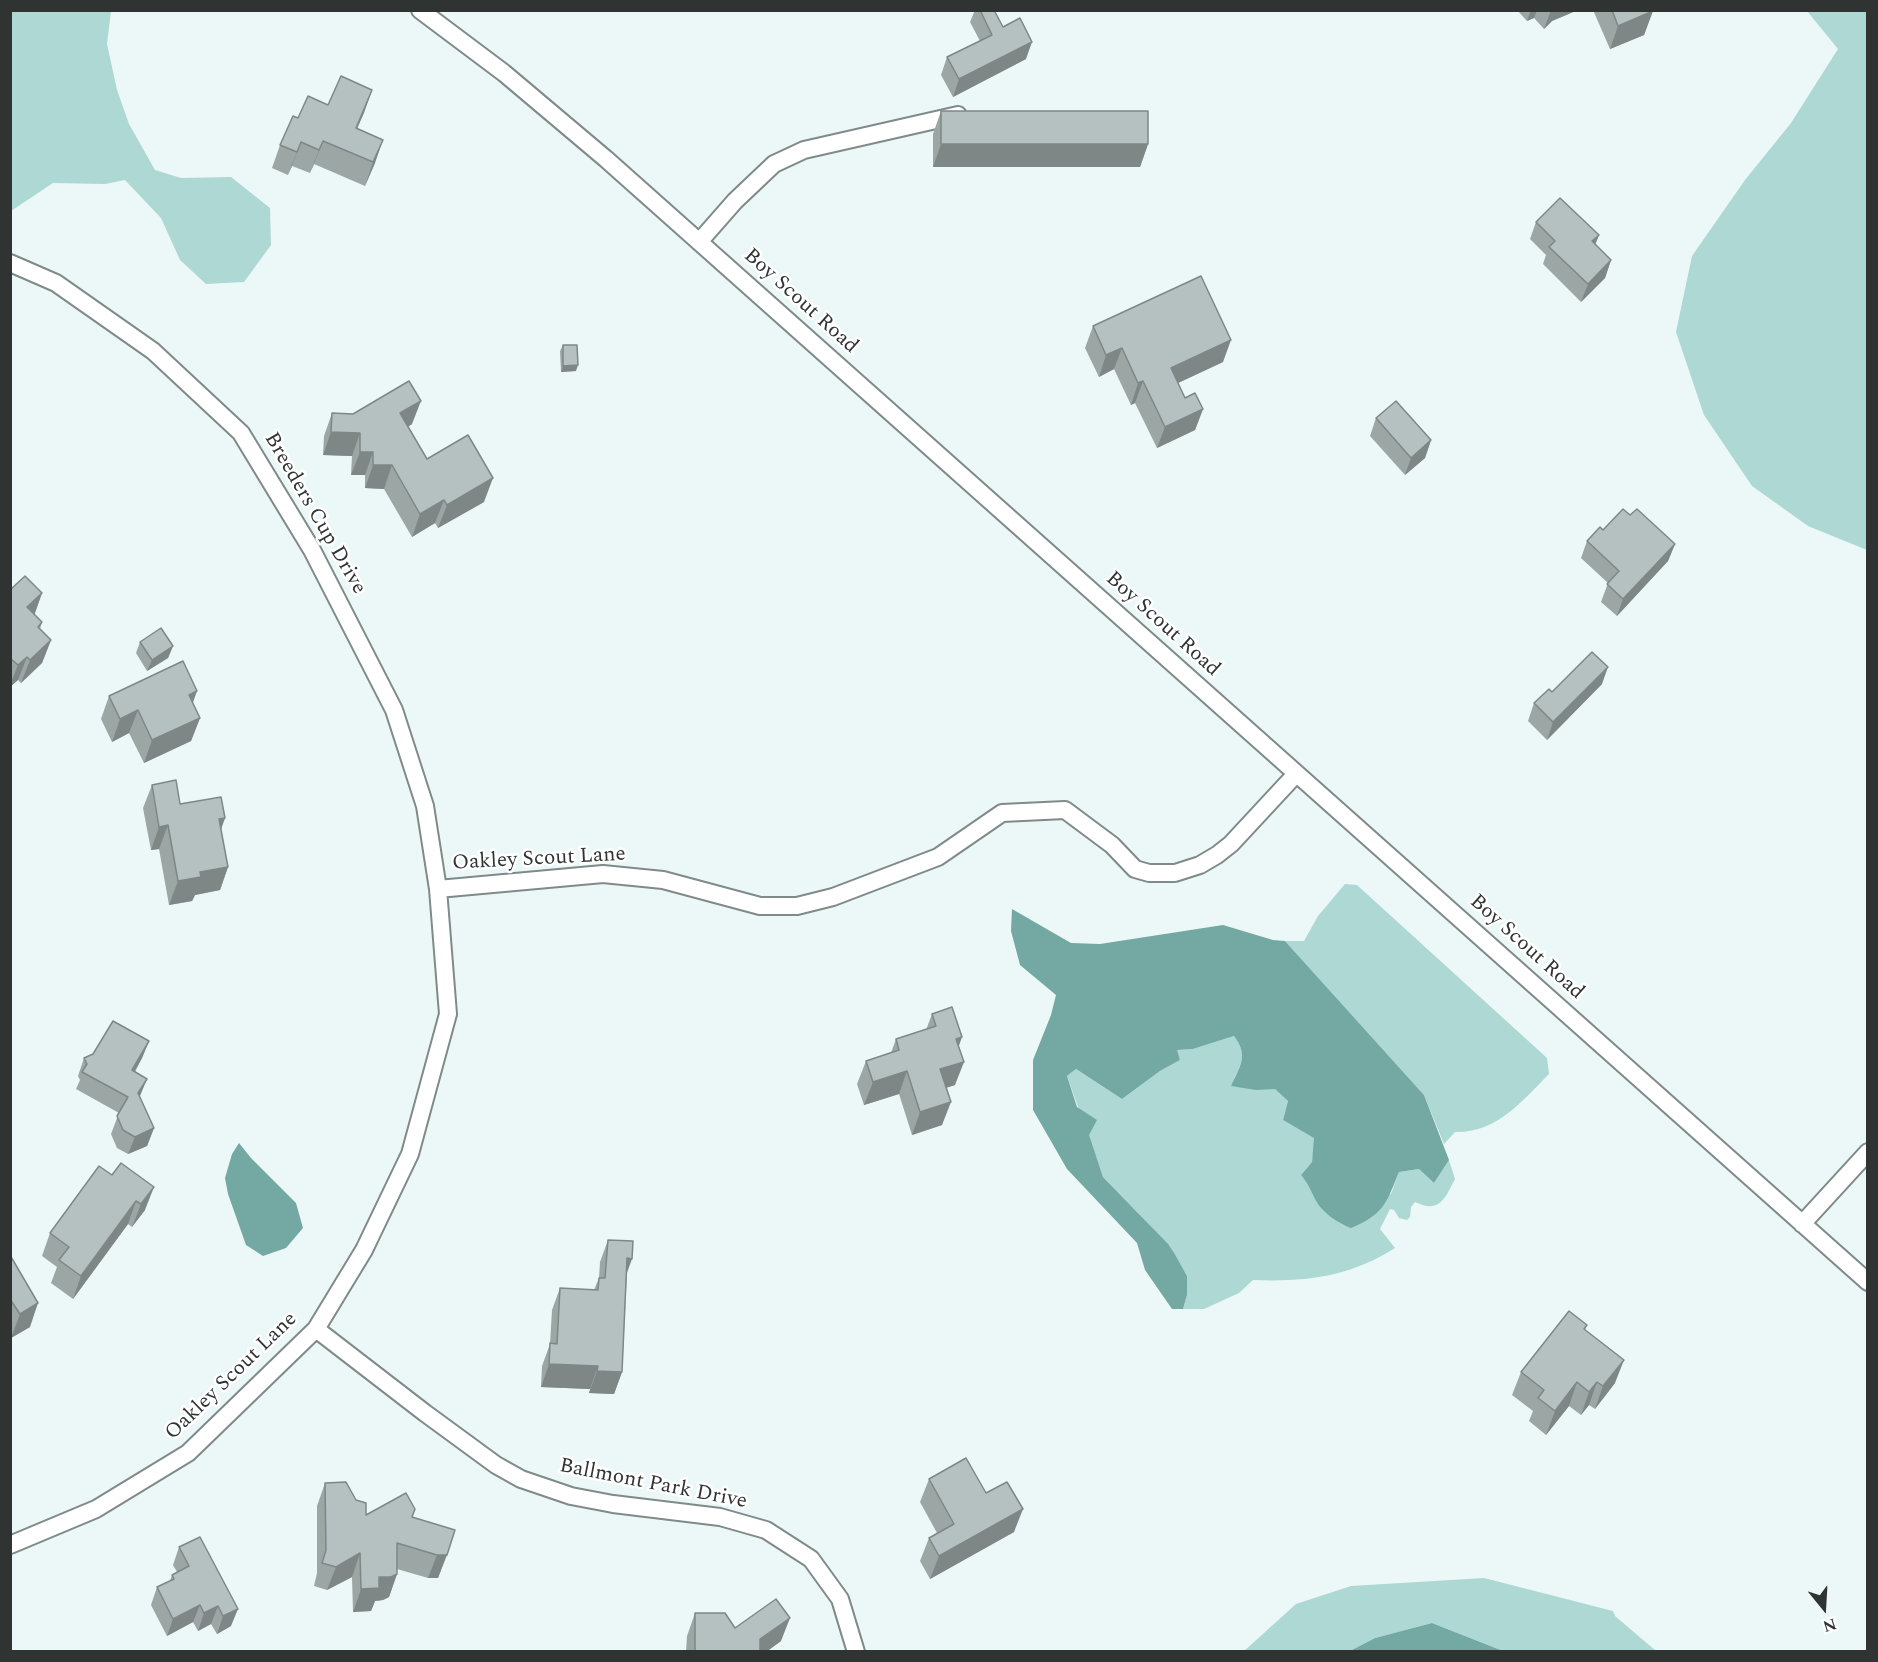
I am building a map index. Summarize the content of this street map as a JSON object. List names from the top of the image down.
{
  "streets": {
    "street": [
      "Boy Scout Road",
      "Breeders Cup Drive",
      "Oakley Scout Lane",
      "Ballmont Park Drive"
    ]
  },
  "crossings": [
    ["Boy Scout Road", "Oakley Scout Lane"],
    ["Breeders Cup Drive", "Oakley Scout Lane"],
    ["Oakley Scout Lane", "Ballmont Park Drive"]
  ],
  "north": "bottom"
}
